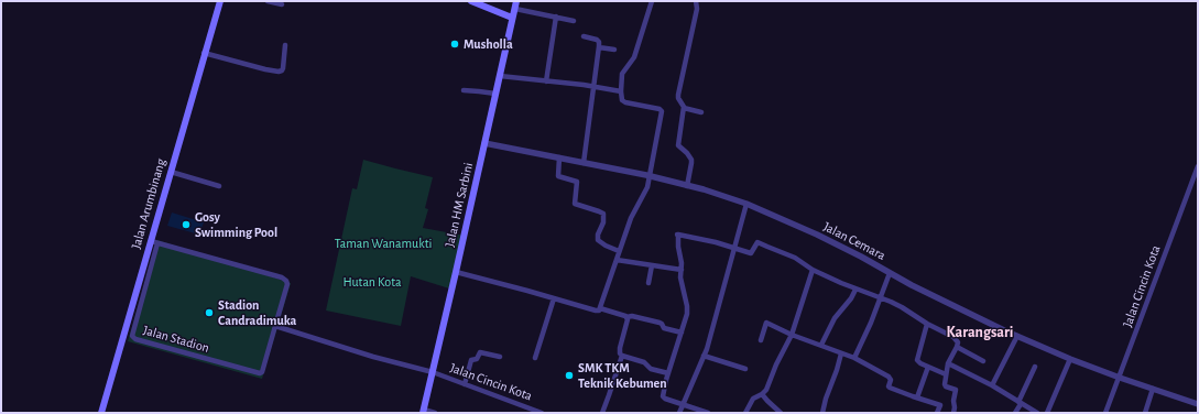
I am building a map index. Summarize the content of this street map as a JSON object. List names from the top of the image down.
{
  "streets": {
    "main road": ["Jalan Arumbinang", "Jalan HM Sarbini"],
    "street": ["Jalan Cemara", "Jalan Cincin Kota", "Jalan Stadion"]
  },
  "crossings": [
    ["Jalan Arumbinang", "Jalan Stadion"],
    ["Jalan HM Sarbini", "Jalan Cemara"],
    ["Jalan HM Sarbini", "Jalan Cincin Kota"],
    ["Jalan Cemara", "Jalan Cincin Kota"]
  ],
  "districts": ["Karangsari"],
  "parks": ["Taman Wanamukti", "Hutan Kota"],
  "places": [
    "Musholla",
    "Gosy Swimming Pool",
    "Stadion Candradimuka",
    "SMK TKM Teknik Kebumen"
  ]
}
